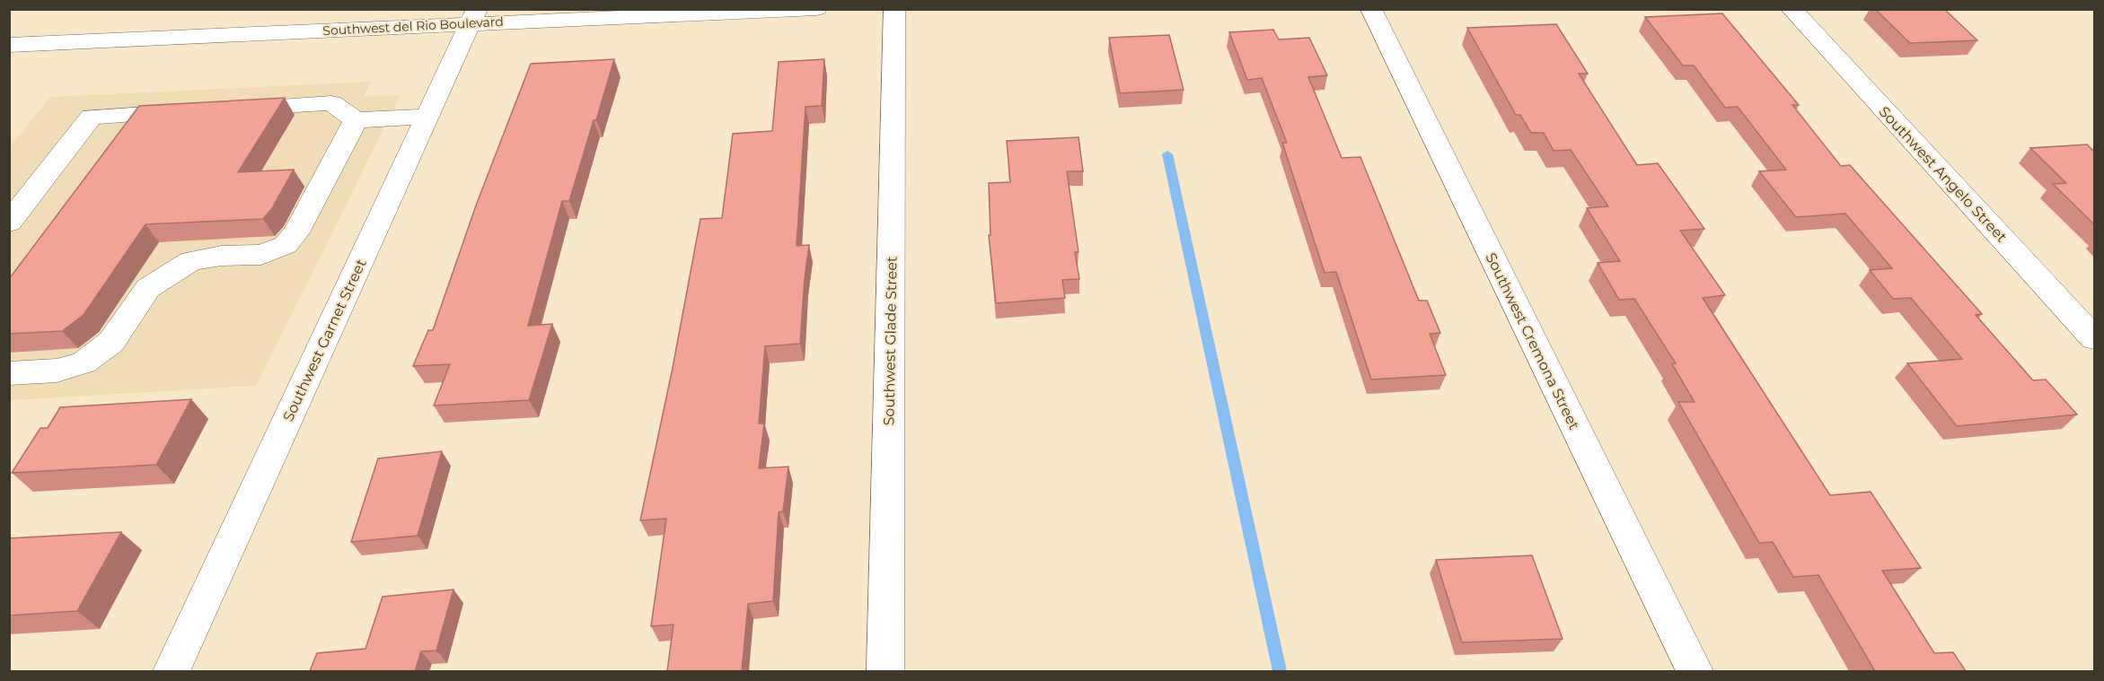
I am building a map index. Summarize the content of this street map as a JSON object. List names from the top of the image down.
{
  "streets": {
    "street": [
      "Southwest del Rio Boulevard",
      "Southwest Angelo Street",
      "Southwest Garnet Street",
      "Southwest Glade Street",
      "Southwest Cremona Street"
    ]
  },
  "crossings": [
    ["Southwest del Rio Boulevard", "Southwest Garnet Street"]
  ]
}
